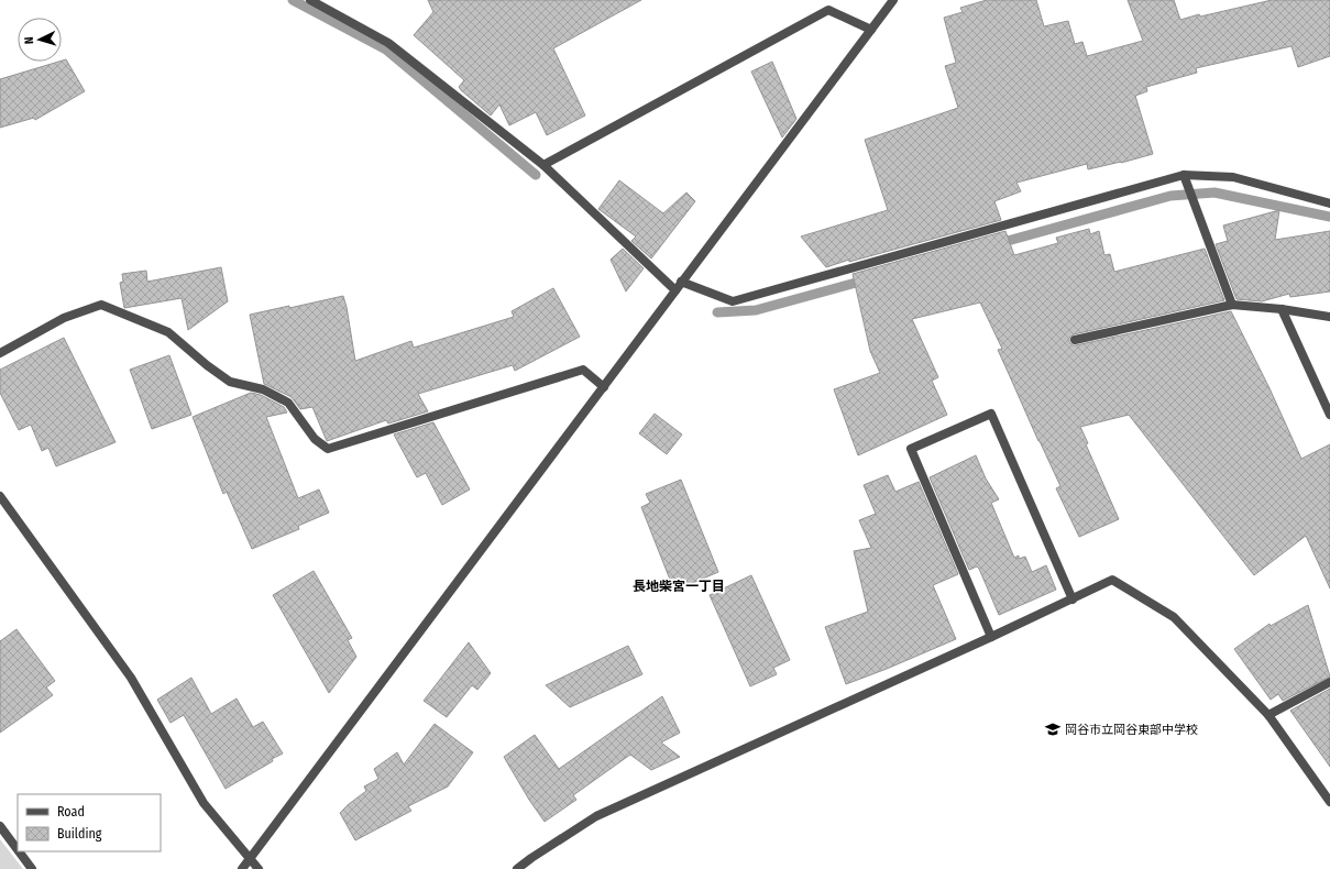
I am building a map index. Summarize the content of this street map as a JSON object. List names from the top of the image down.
{
  "districts": ["長地柴宮一丁目"],
  "places": {
    "school or university": ["岡谷市立岡谷東部中学校"]
  },
  "legend": ["Road", "Building"],
  "north": "left"
}
